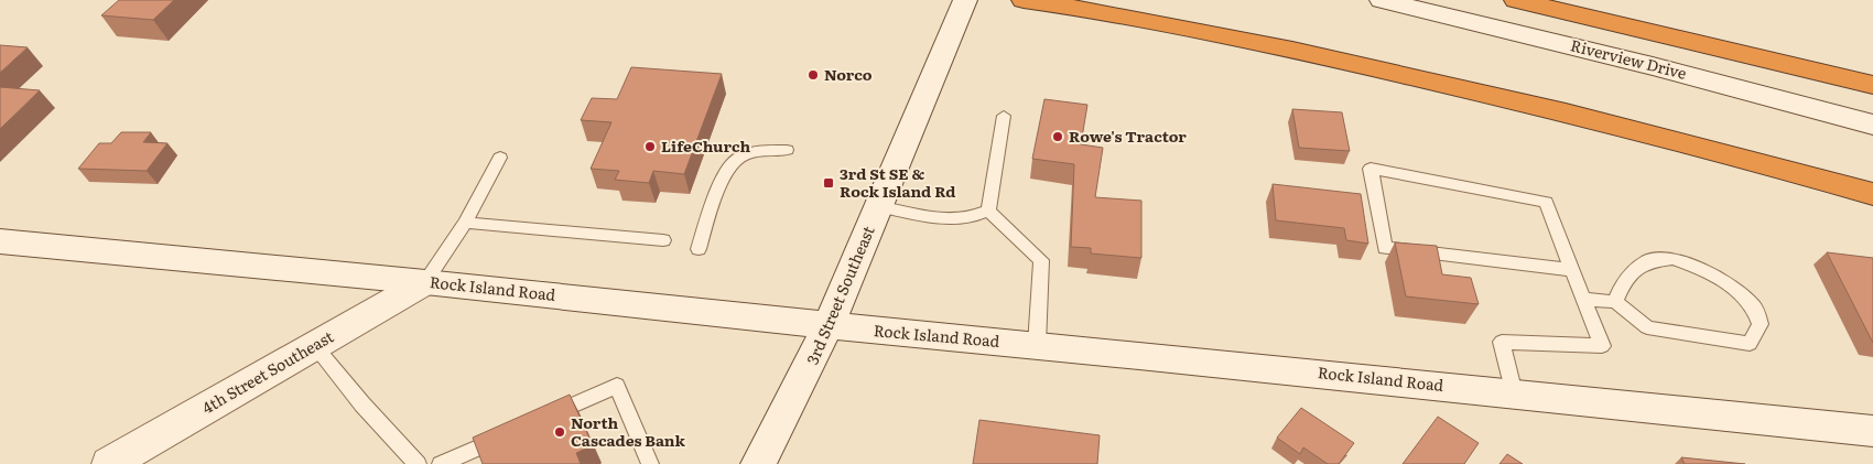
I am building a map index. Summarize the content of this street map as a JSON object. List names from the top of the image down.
{
  "streets": {
    "main road": [
      "Riverview Drive",
      "Rock Island Road",
      "3rd Street Southeast",
      "4th Street Southeast"
    ]
  },
  "crossings": [
    ["Rock Island Road", "3rd Street Southeast"],
    ["Rock Island Road", "4th Street Southeast"]
  ],
  "places": {
    "other": [
      "Norco",
      "Rowe's Tractor",
      "LifeChurch",
      "North Cascades Bank"
    ],
    "transit": ["3rd St SE & Rock Island Rd"]
  }
}
